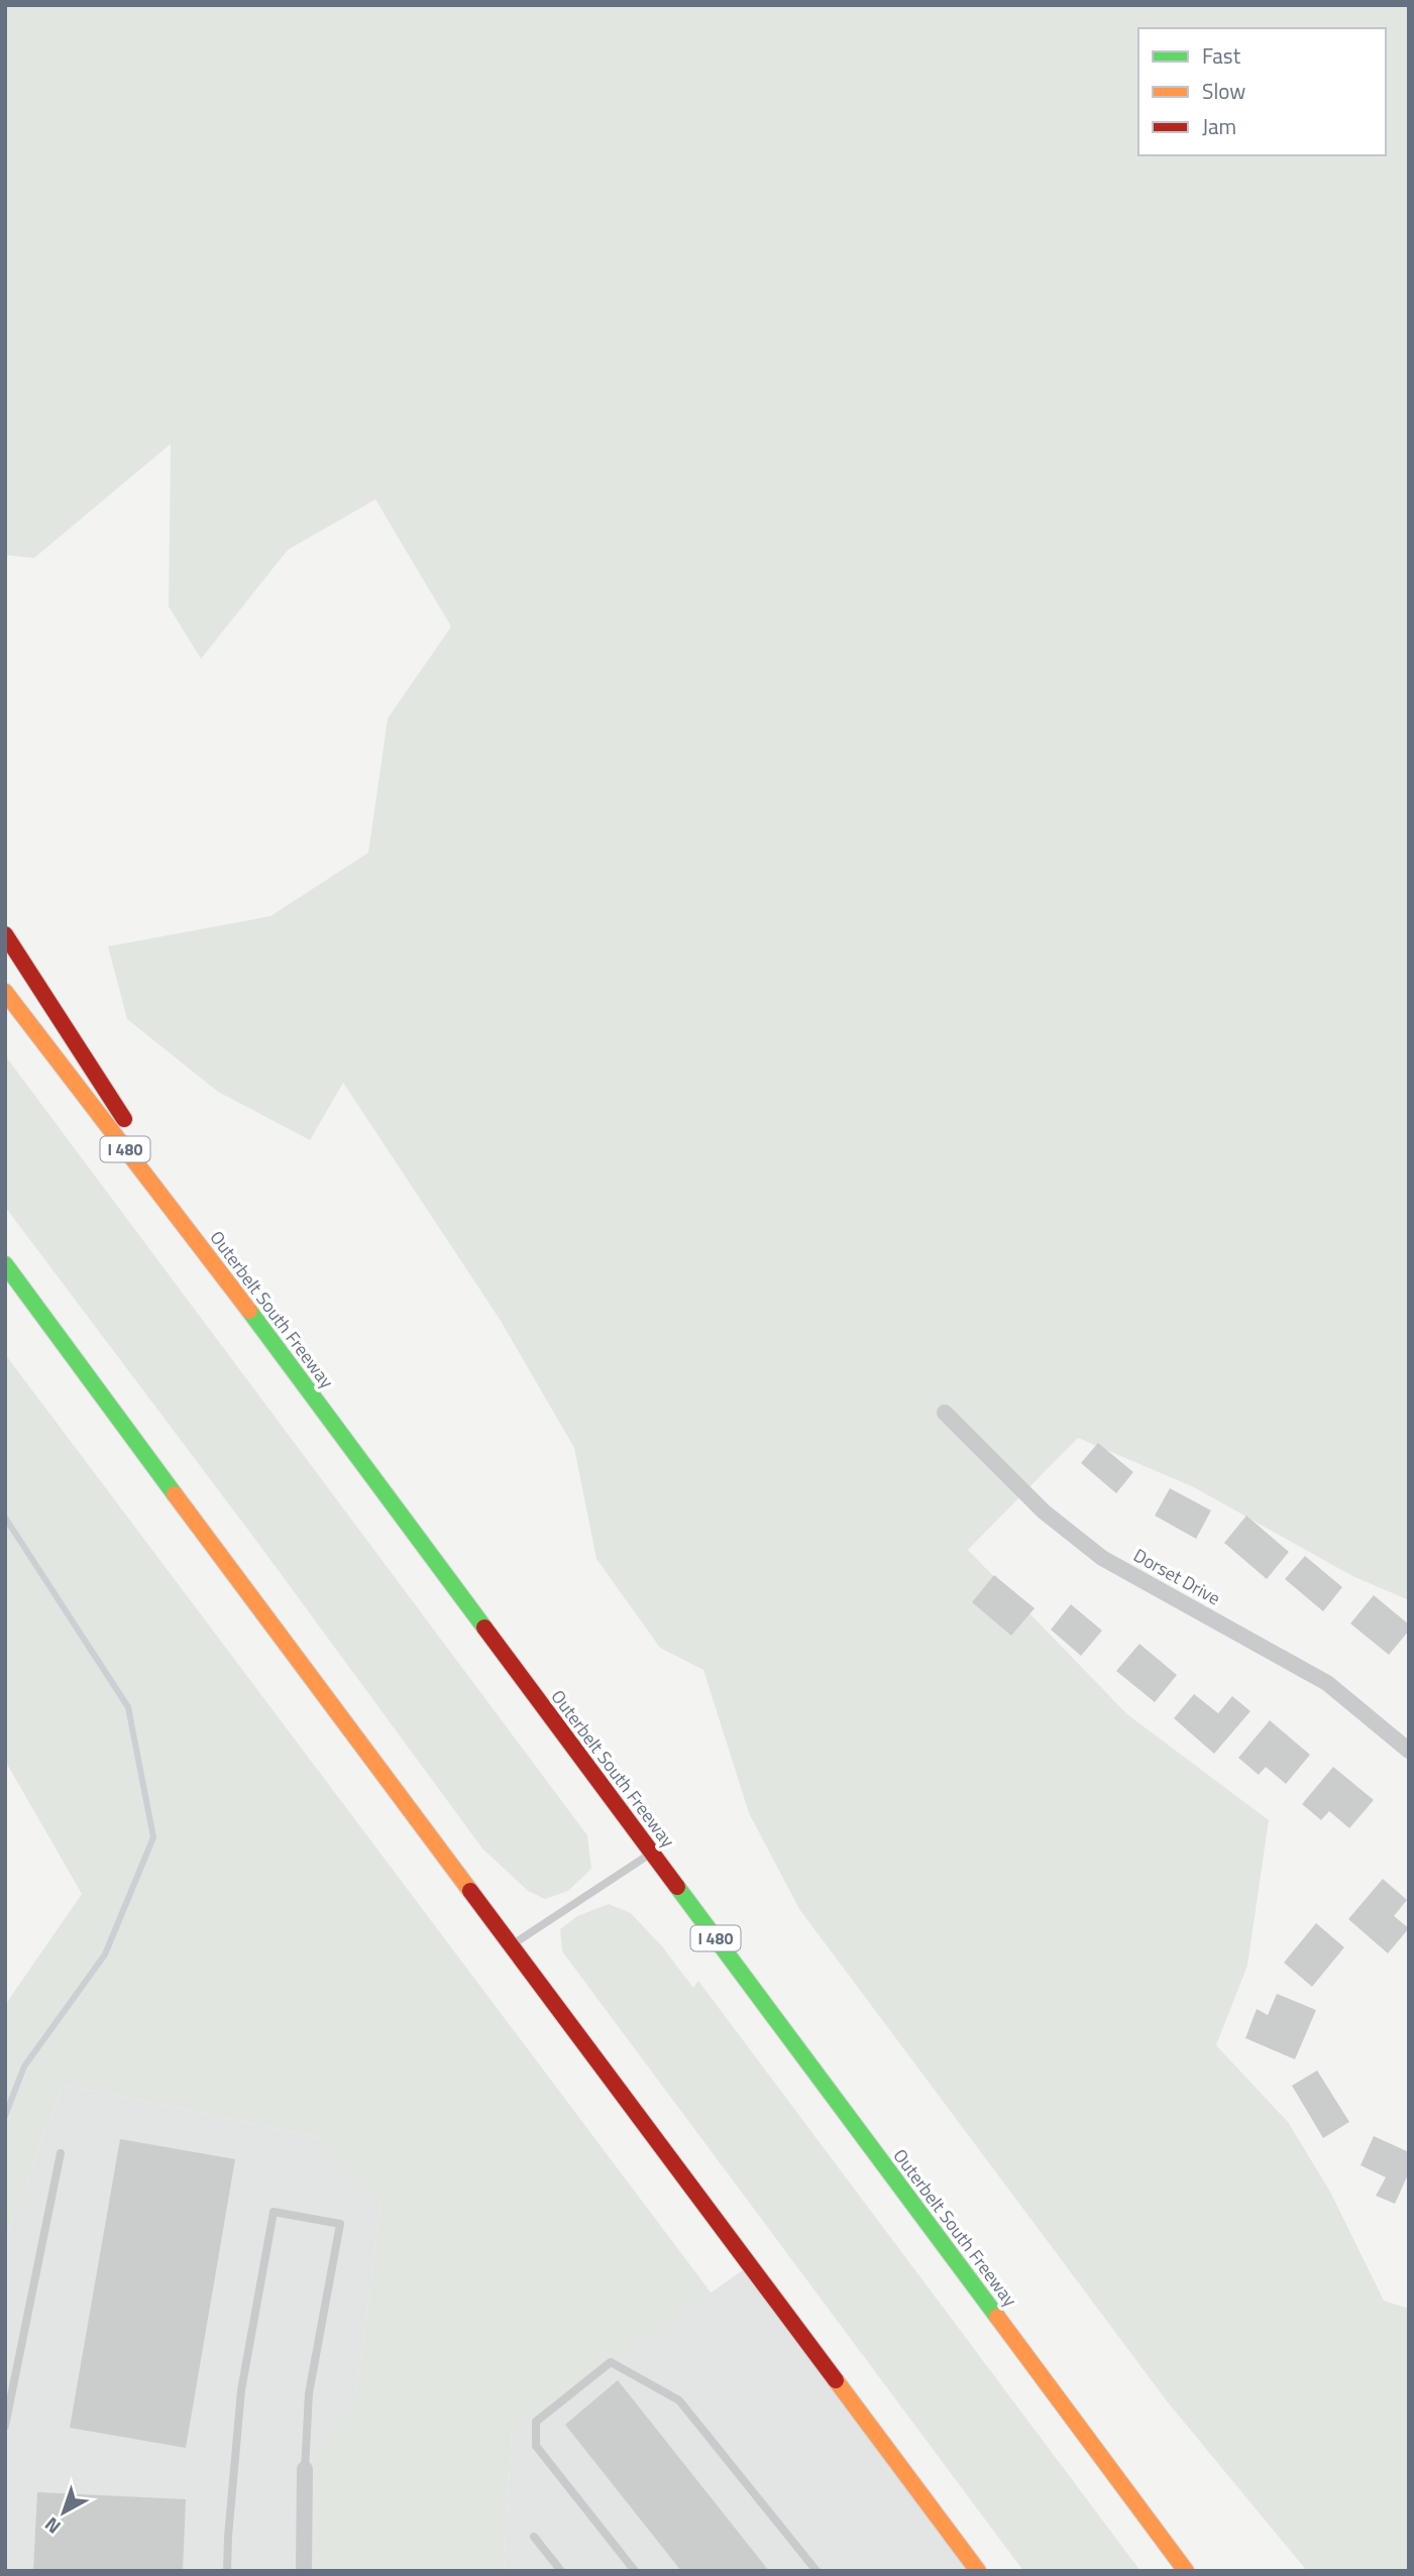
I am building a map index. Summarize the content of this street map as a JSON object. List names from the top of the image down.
{
  "streets": {
    "highway": ["I 480", "Outerbelt South Freeway"],
    "street": ["Dorset Drive"]
  },
  "legend": ["Fast", "Slow", "Jam"],
  "north": "bottom left"
}
